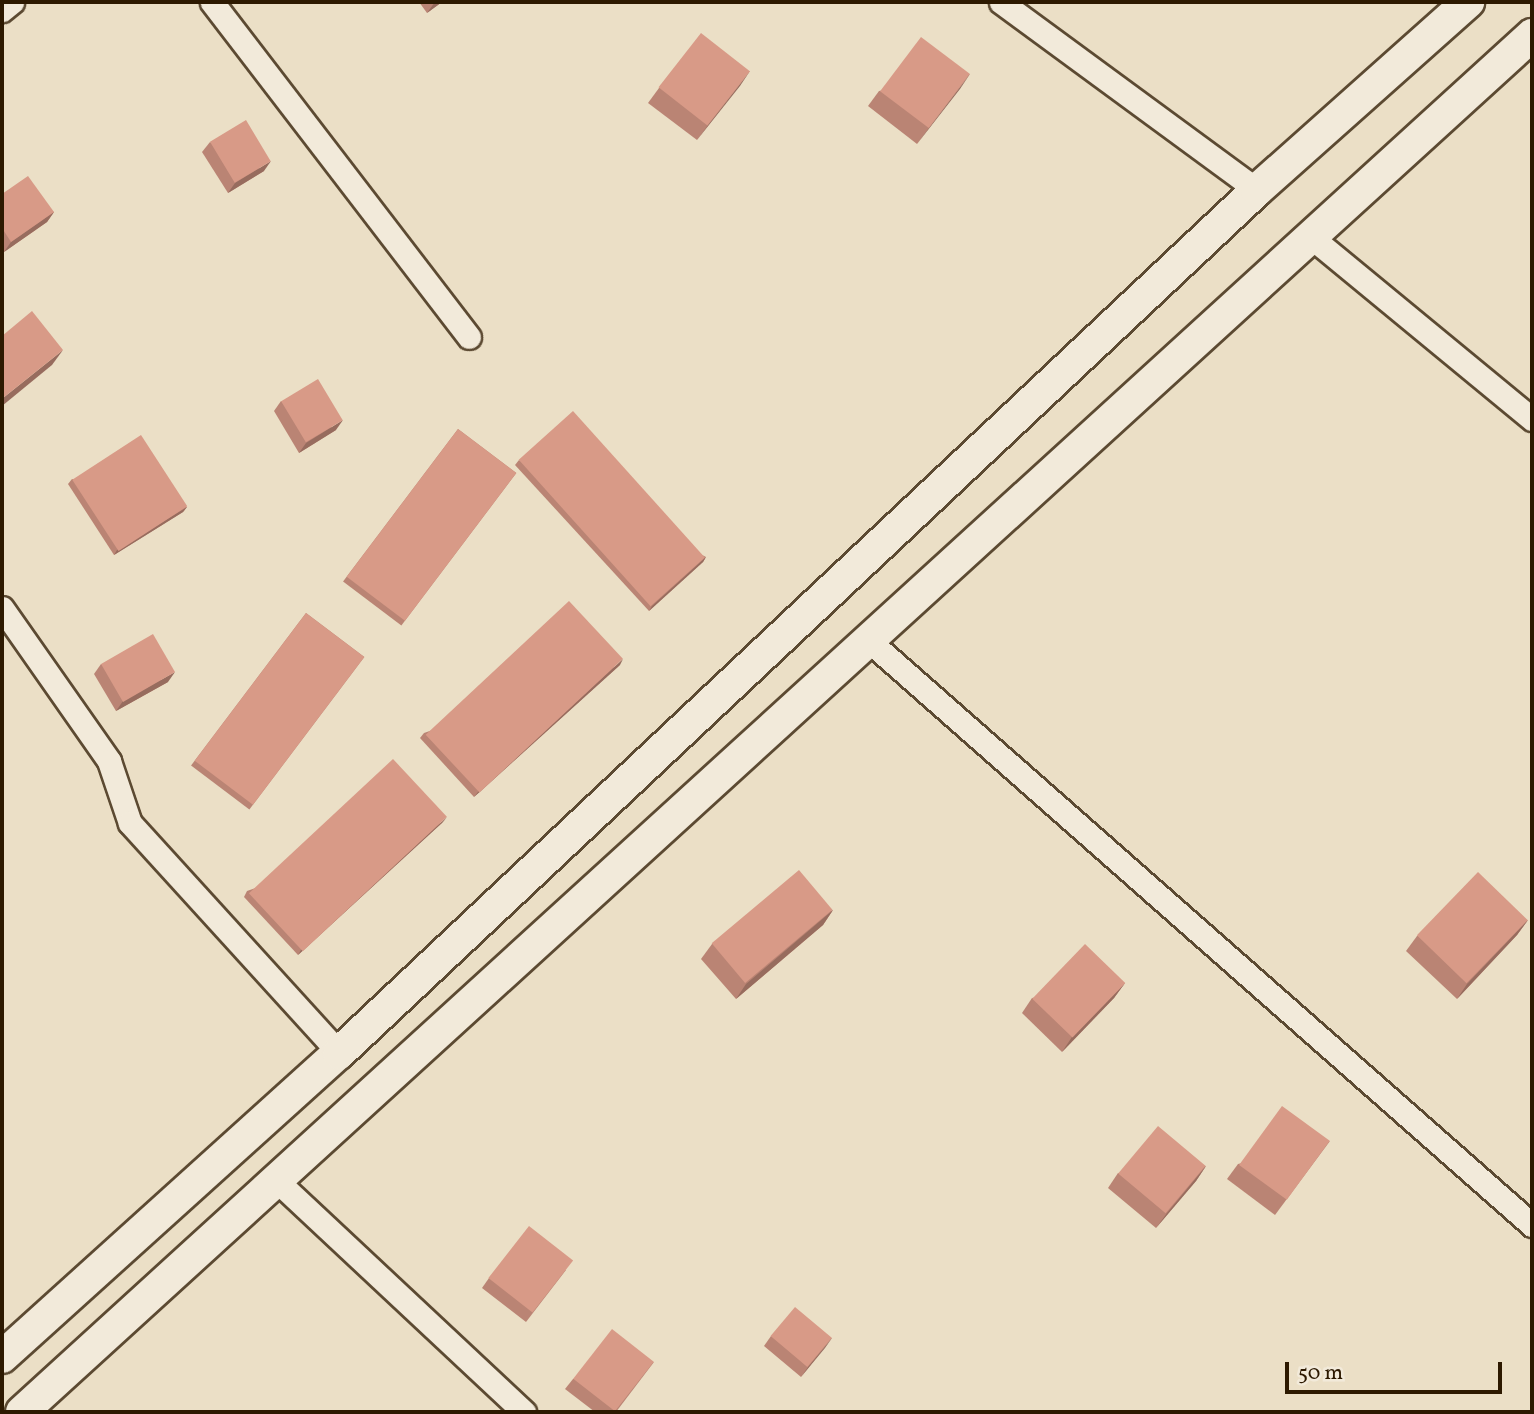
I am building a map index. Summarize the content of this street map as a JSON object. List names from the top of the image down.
{
  "scale_bar": "50 m"
}
